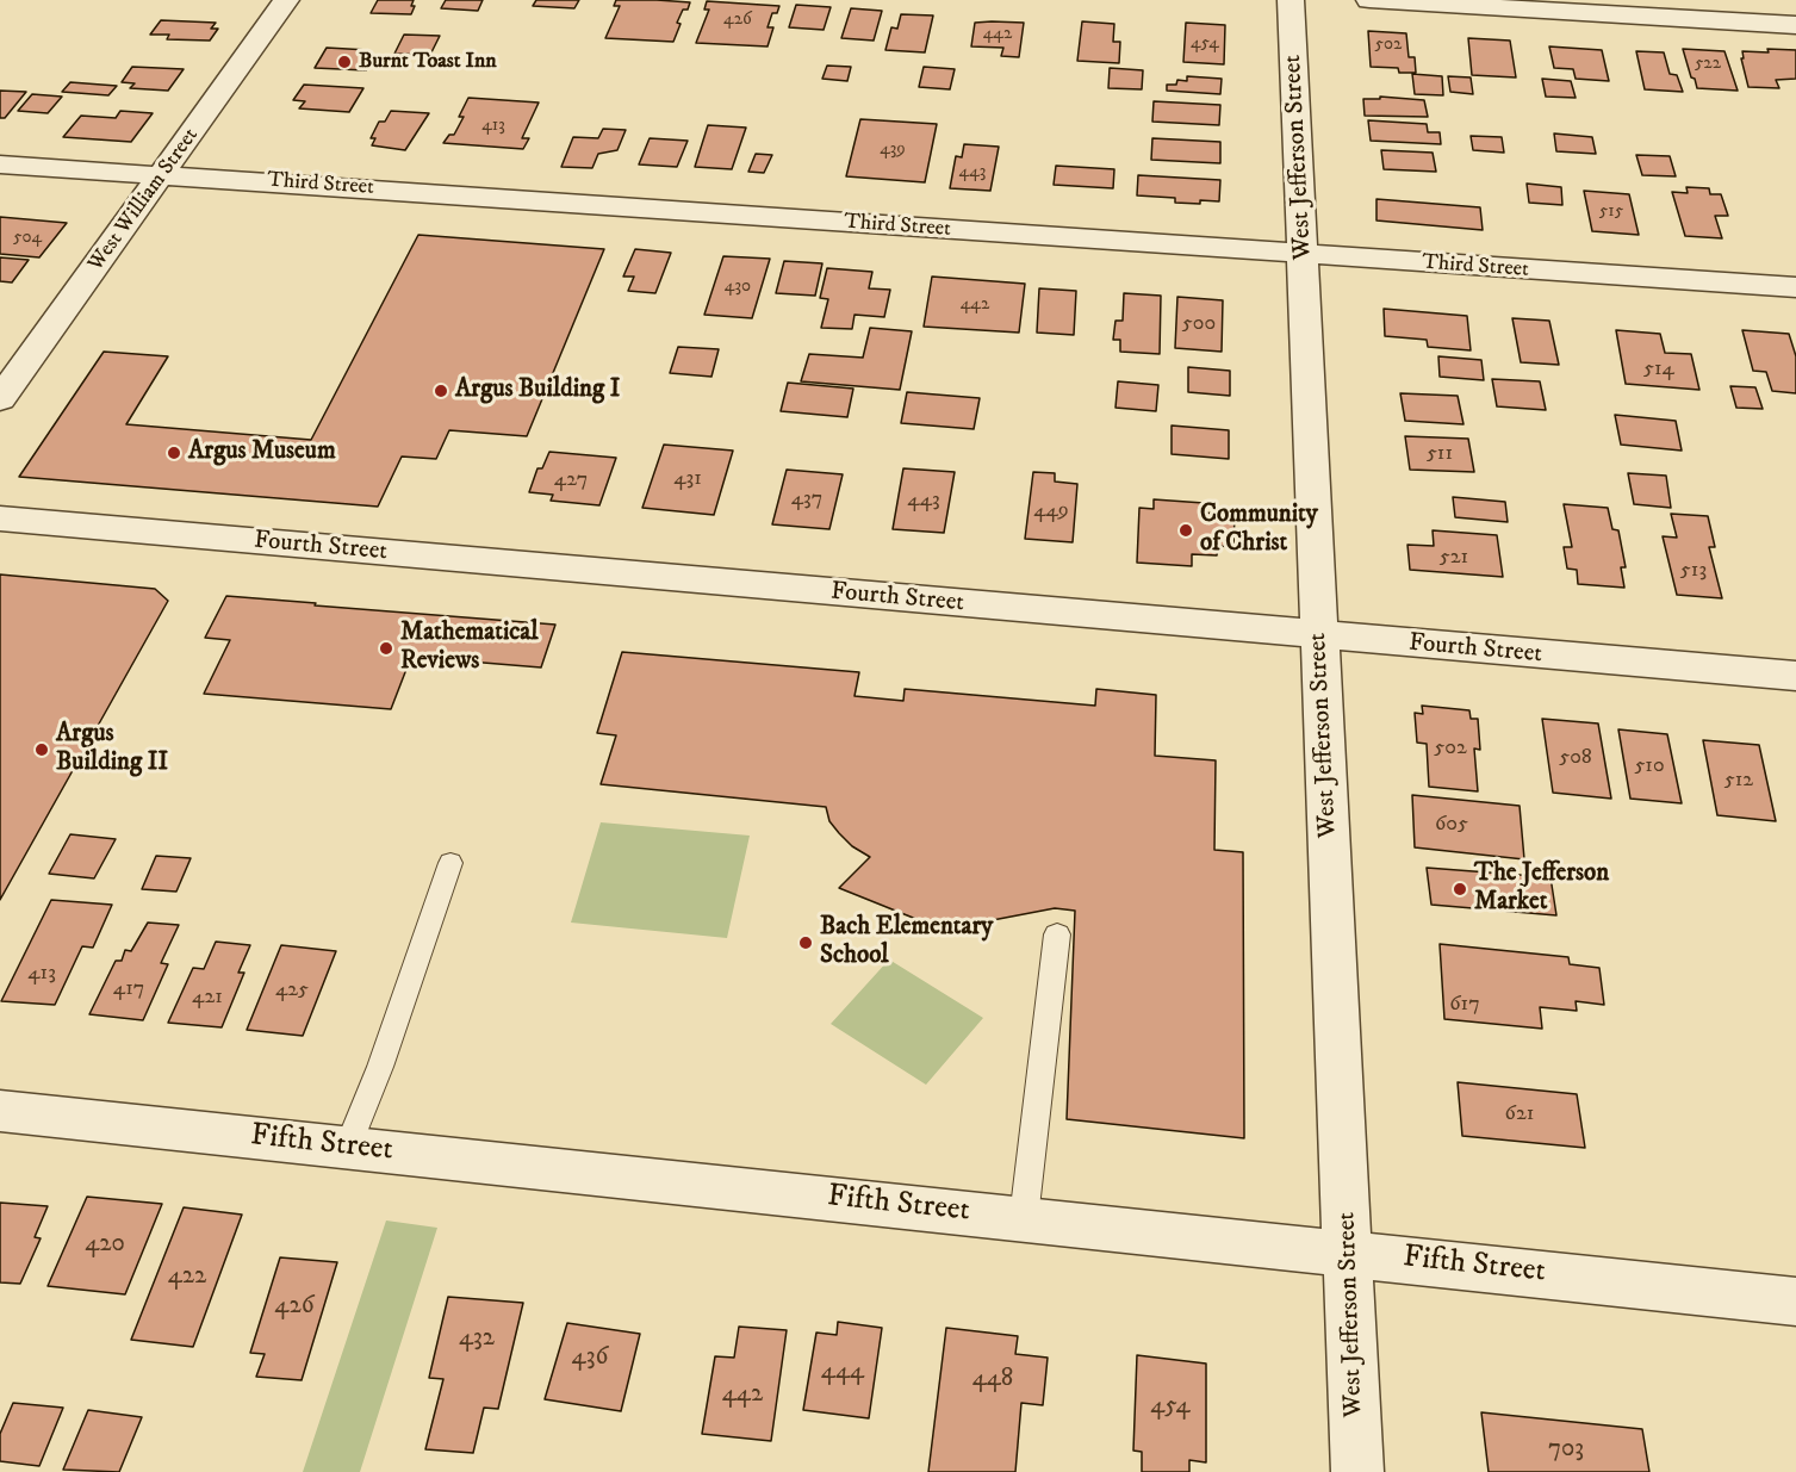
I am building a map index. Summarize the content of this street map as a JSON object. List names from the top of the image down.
{
  "streets": {
    "street": [
      "West Jefferson Street",
      "Third Street",
      "West William Street",
      "Fourth Street",
      "Fifth Street"
    ]
  },
  "crossings": [
    ["West Jefferson Street", "Third Street"],
    ["West Jefferson Street", "Fourth Street"],
    ["West Jefferson Street", "Fifth Street"],
    ["Third Street", "West William Street"]
  ],
  "places": [
    "Burnt Toast Inn",
    "Argus Building I",
    "Argus Museum",
    "Community of Christ",
    "Mathematical Reviews",
    "Argus Building II",
    "The Jefferson Market",
    "Bach Elementary School"
  ],
  "house_numbers": [
    "426",
    "442",
    "454",
    "502",
    "522",
    "413",
    "439",
    "443",
    "515",
    "504",
    "430",
    "442",
    "500",
    "514",
    "511",
    "431",
    "427",
    "437",
    "443",
    "449",
    "521",
    "513",
    "502",
    "508",
    "510",
    "512",
    "605",
    "413",
    "417",
    "425",
    "421",
    "617",
    "621",
    "420",
    "422",
    "426",
    "432",
    "436",
    "444",
    "448",
    "442",
    "454",
    "703"
  ]
}
